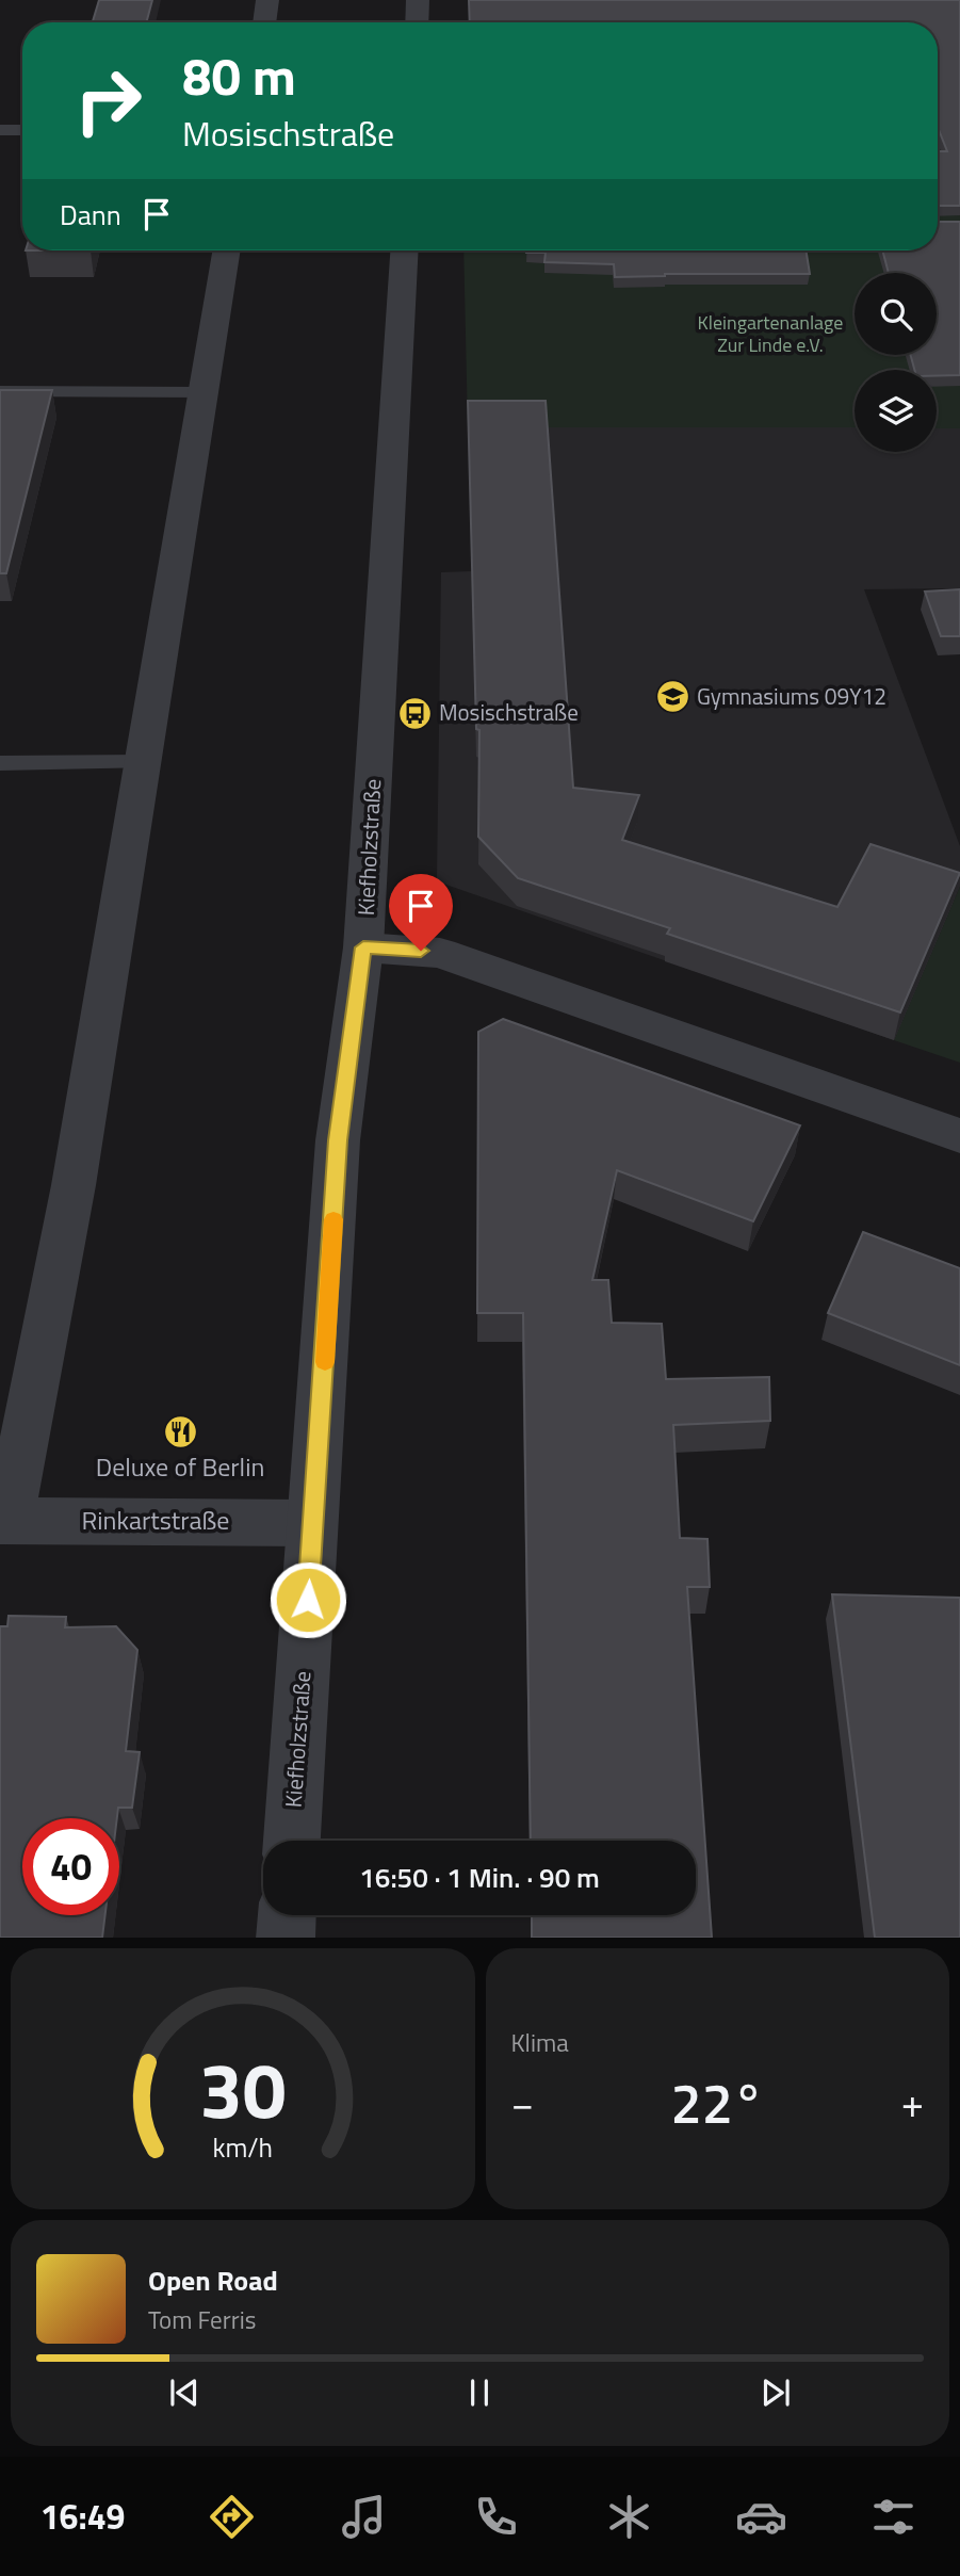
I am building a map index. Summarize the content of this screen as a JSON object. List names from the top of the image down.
{
  "streets": {
    "street": ["Kiefholzstraße", "Rinkartstraße"]
  },
  "crossings": [
    ["Kiefholzstraße", "Rinkartstraße"]
  ],
  "parks": ["Kleingartenanlage Zur Linde e.V."],
  "places": {
    "school or university": ["Gymnasiums 09Y12"],
    "bus stop": ["Mosischstraße"],
    "restaurant": ["Deluxe of Berlin"]
  },
  "page": {
    "turn": ["80 m", "Mosischstraße"],
    "then": "Dann",
    "limit": "40",
    "trip": "16:50 · 1 Min. · 90 m",
    "tile": "Klima",
    "heat": ["−", "22°", "+"],
    "song": ["Open Road", "Tom Ferris"],
    "tabs": "16:49",
    "gauge": ["30", "km/h"]
  }
}
